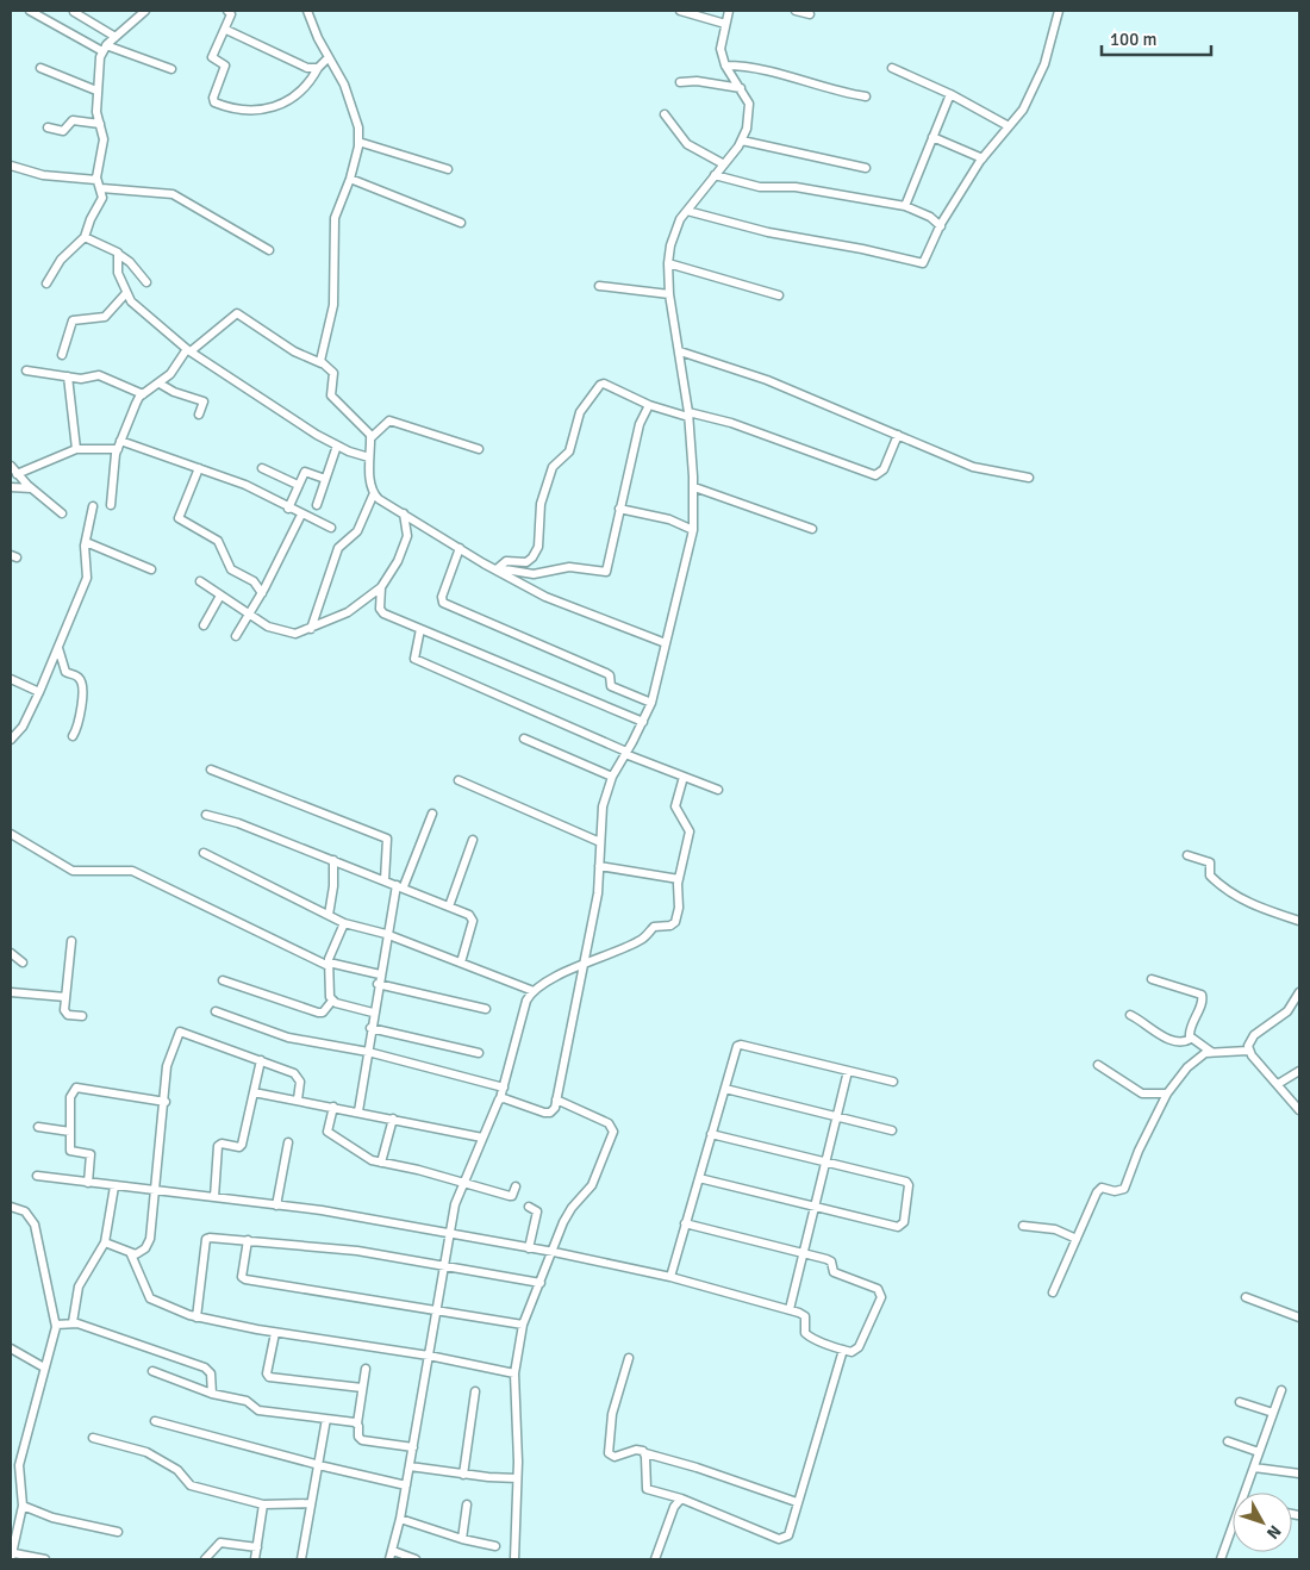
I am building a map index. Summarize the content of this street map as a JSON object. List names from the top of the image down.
{
  "scale_bar": "100 m",
  "north": "bottom right"
}
